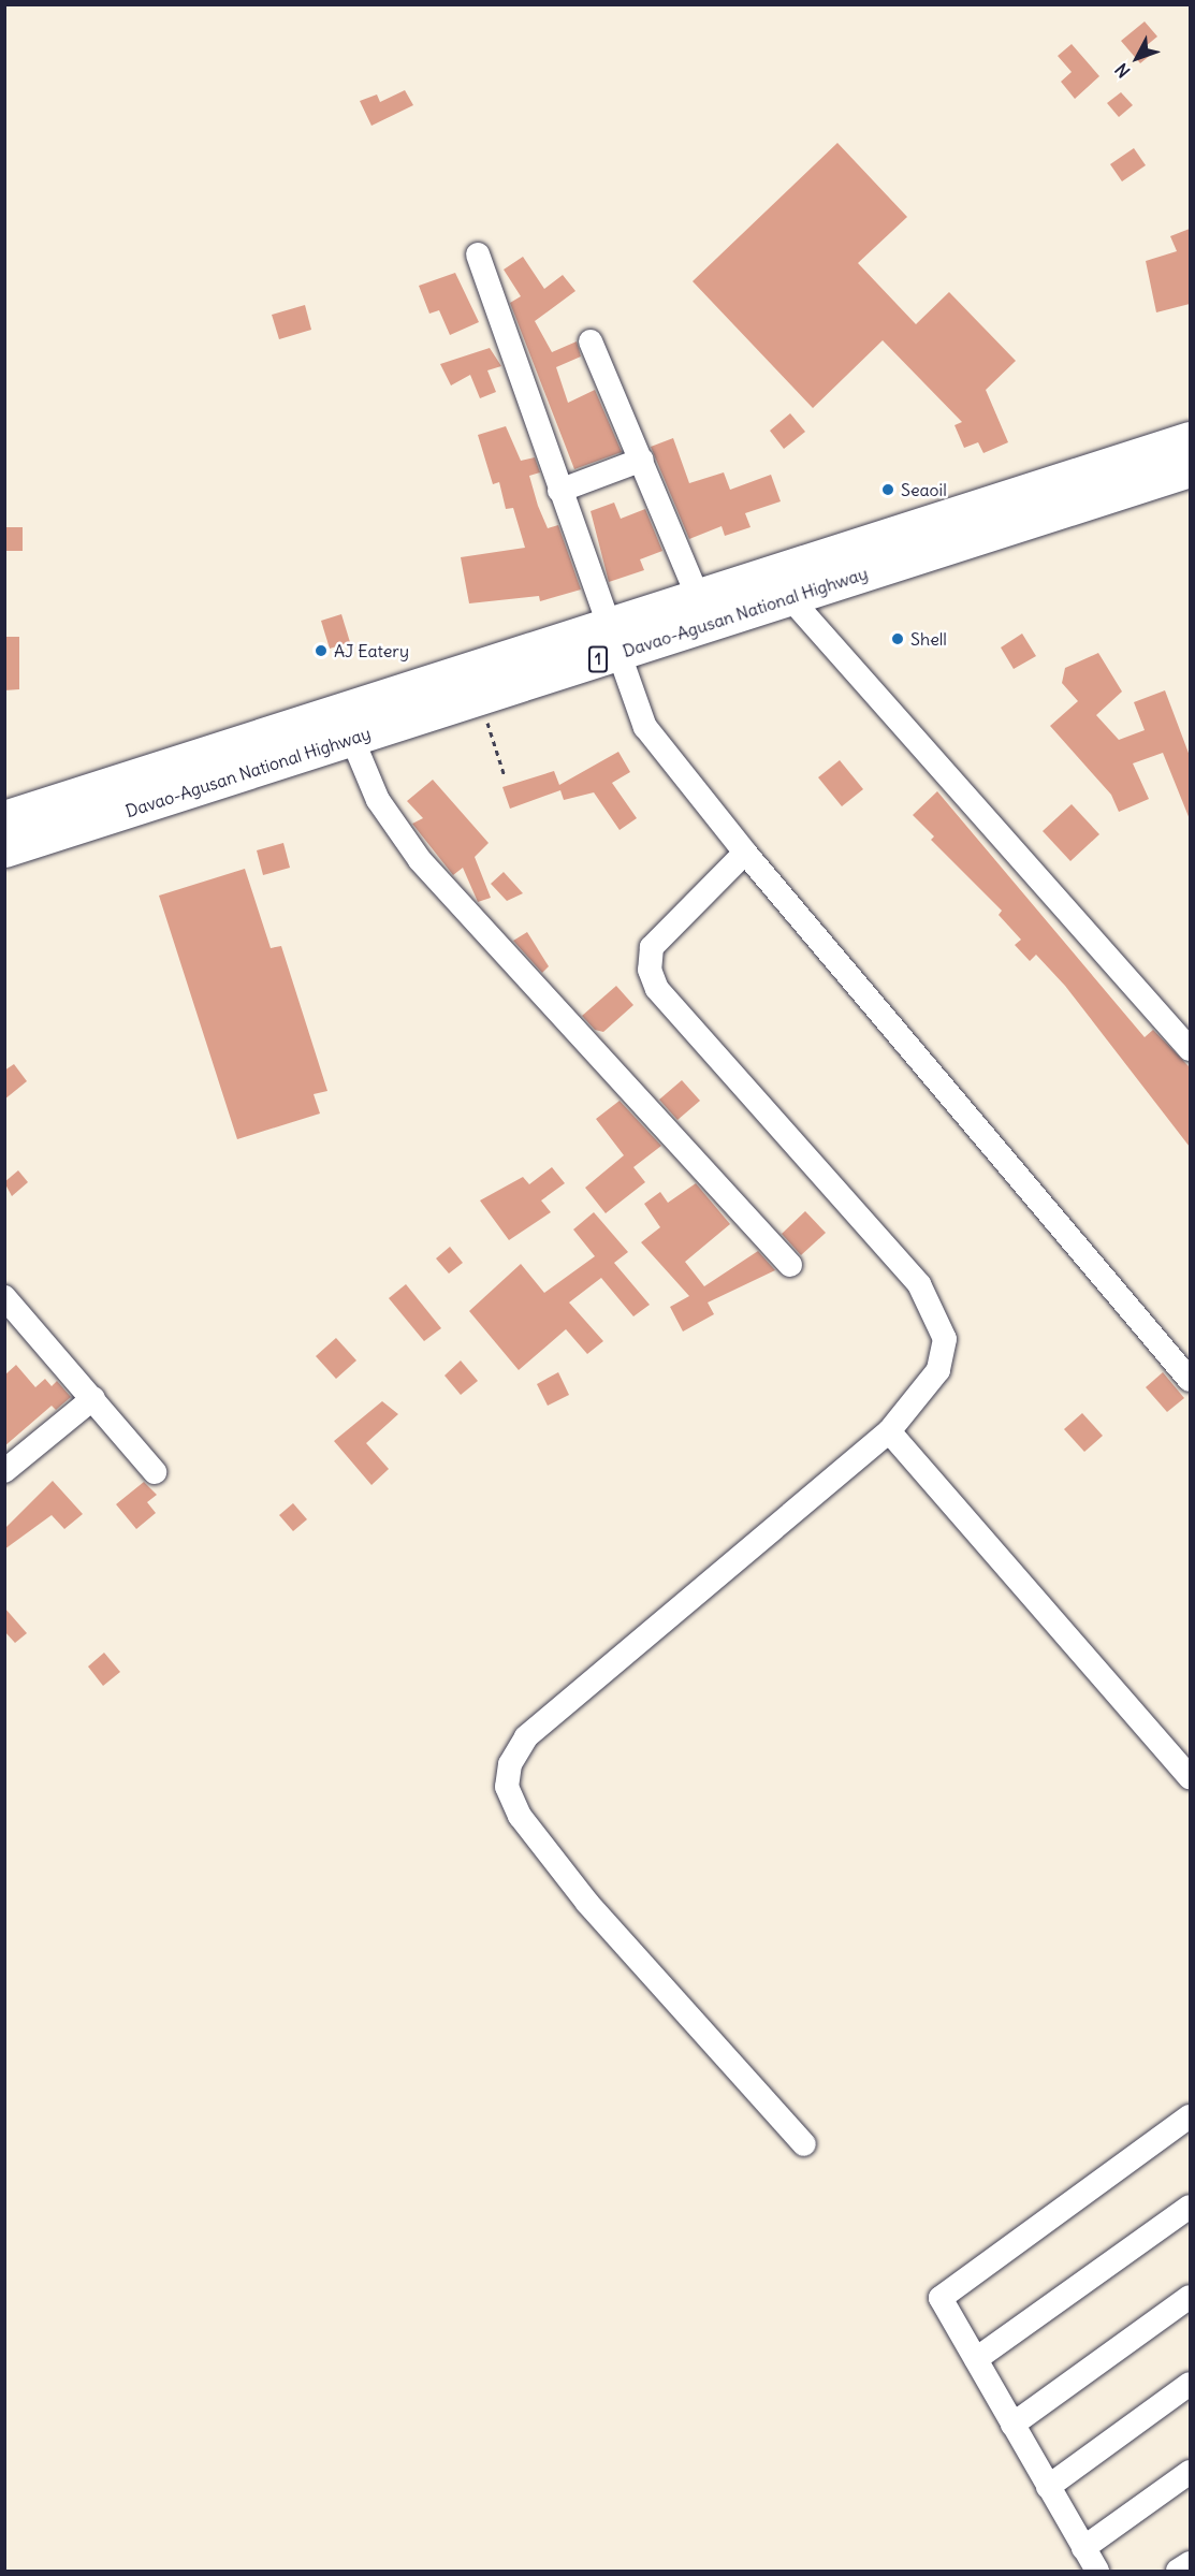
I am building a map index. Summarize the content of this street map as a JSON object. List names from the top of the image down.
{
  "streets": {
    "highway": ["Davao-Agusan National Highway", "1"]
  },
  "places": ["Seaoil", "Shell", "AJ Eatery"],
  "north": "bottom left"
}
